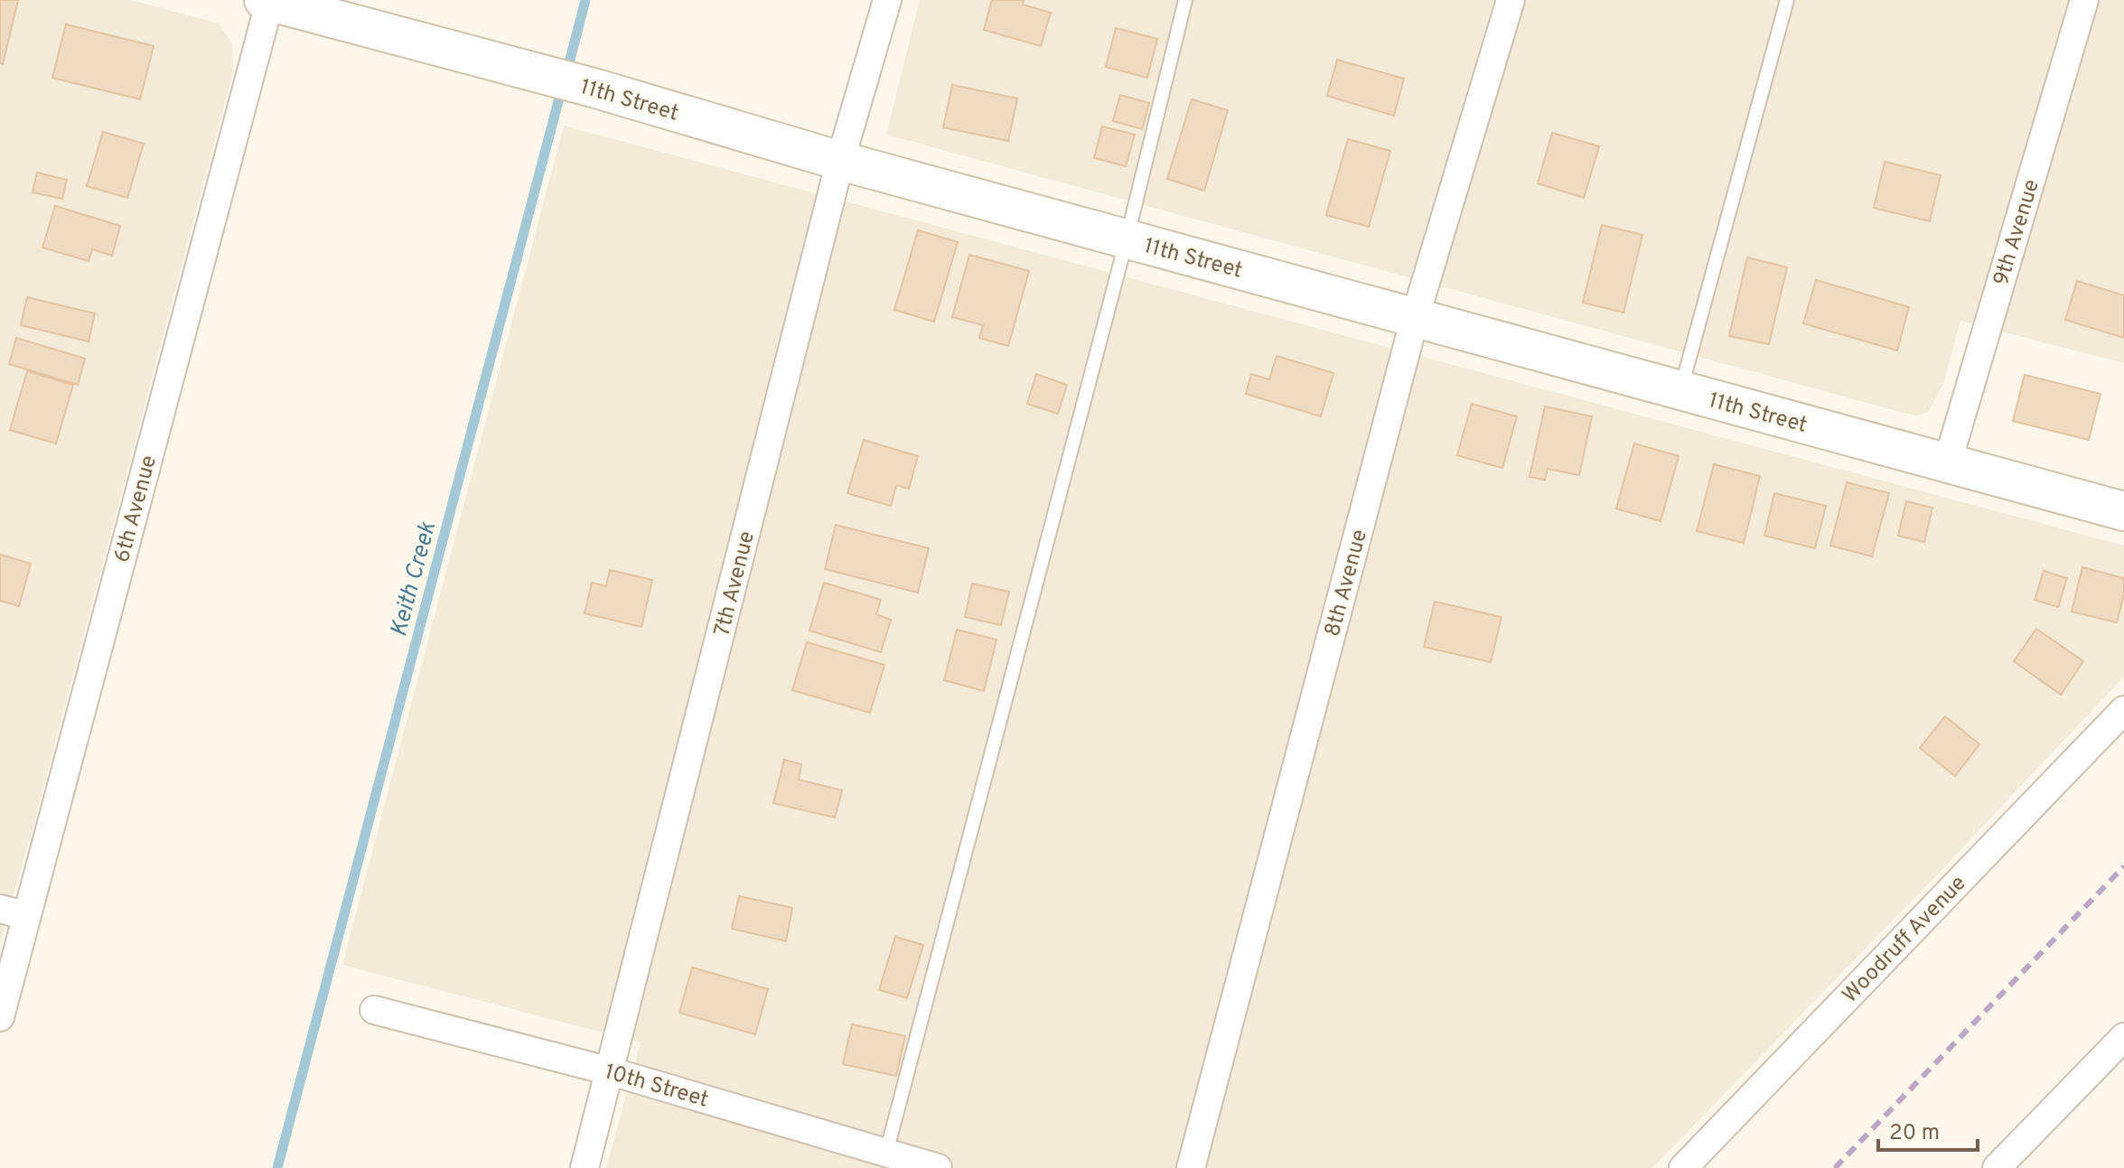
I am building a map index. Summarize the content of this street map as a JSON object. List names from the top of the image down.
{
  "streets": {
    "main road": ["11th Street"],
    "street": [
      "9th Avenue",
      "6th Avenue",
      "8th Avenue",
      "7th Avenue",
      "Woodruff Avenue",
      "10th Street"
    ]
  },
  "crossings": [
    ["11th Street", "9th Avenue"],
    ["11th Street", "6th Avenue"],
    ["11th Street", "8th Avenue"],
    ["11th Street", "7th Avenue"],
    ["7th Avenue", "10th Street"]
  ],
  "water": ["Keith Creek"],
  "scale_bar": "20 m"
}
